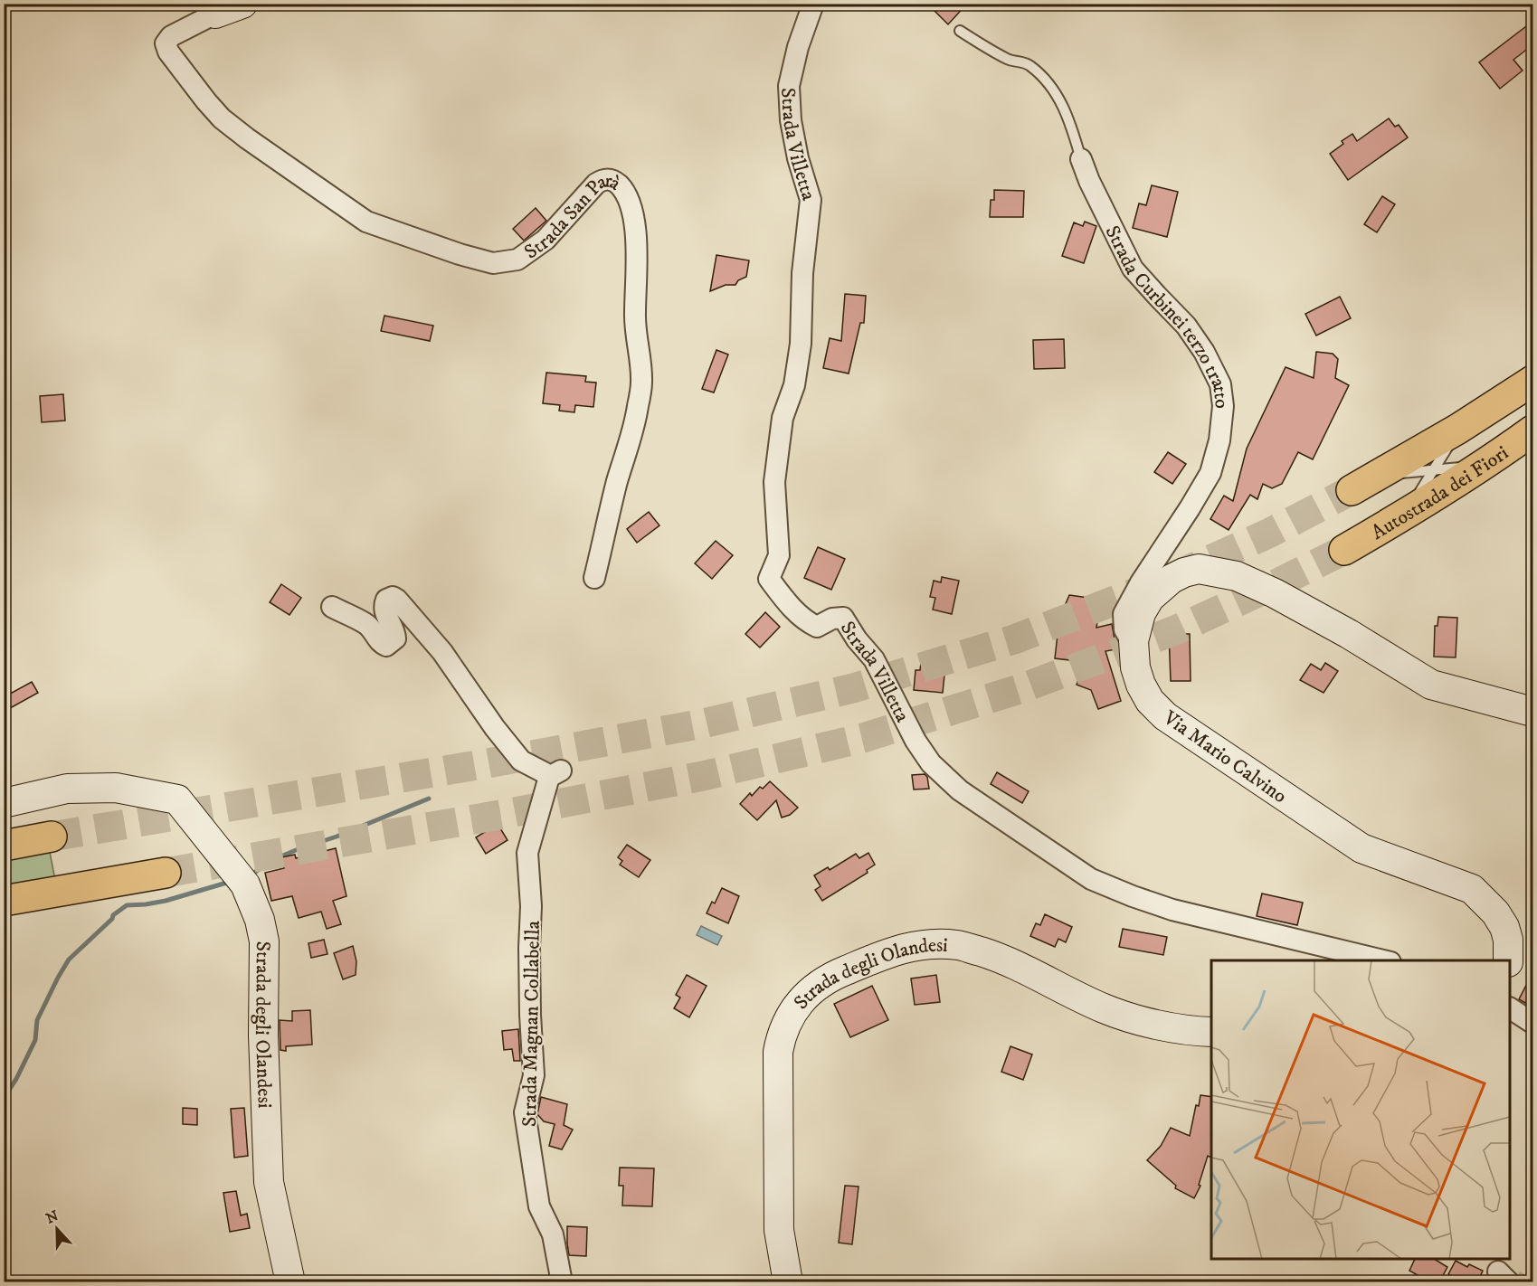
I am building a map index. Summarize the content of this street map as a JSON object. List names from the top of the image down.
{
  "streets": {
    "highway": ["Autostrada dei Fiori"],
    "street": [
      "Strada Villetta",
      "Strada San Parà",
      "Strada Curbinei terzo tratto",
      "Via Mario Calvino",
      "Strada degli Olandesi",
      "Strada Magnan Collabella"
    ]
  },
  "crossings": [
    ["Strada Curbinei terzo tratto", "Via Mario Calvino"]
  ],
  "north": "top"
}
